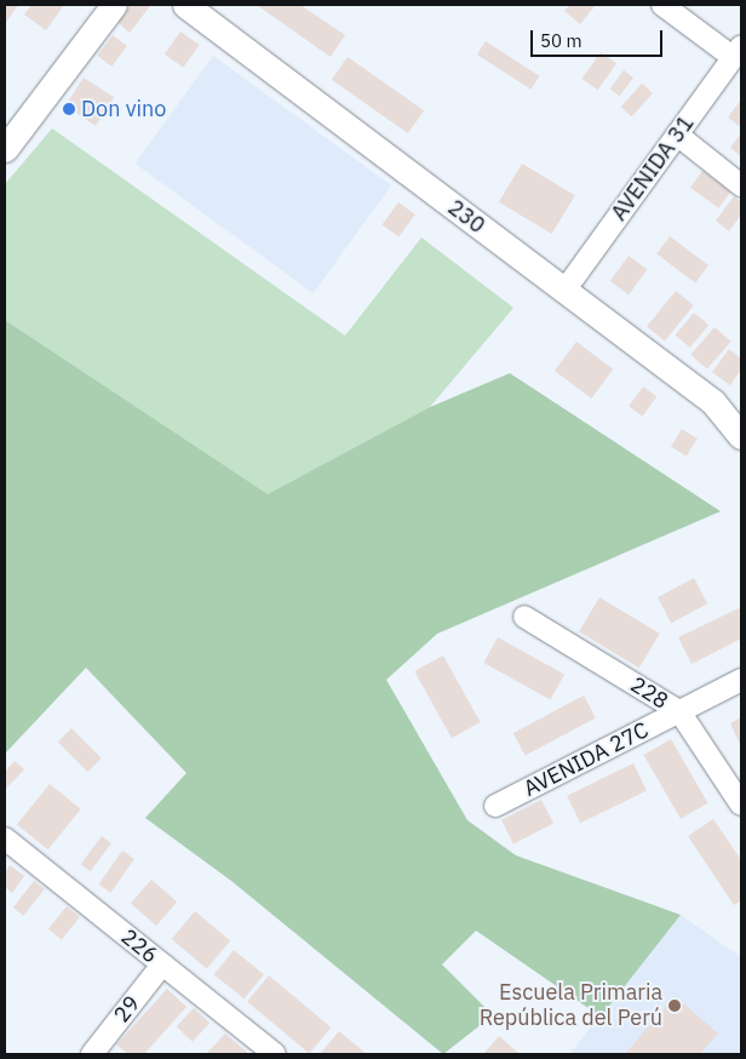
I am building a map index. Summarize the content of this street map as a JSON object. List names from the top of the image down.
{
  "streets": {
    "street": [
      "AVENIDA 31",
      "230",
      "228",
      "AVENIDA 27C",
      "226",
      "29"
    ]
  },
  "crossings": [
    ["AVENIDA 31", "230"],
    ["228", "AVENIDA 27C"],
    ["226", "29"]
  ],
  "places": ["Don vino", "Escuela Primaria República del Perú"],
  "scale_bar": "50 m"
}
